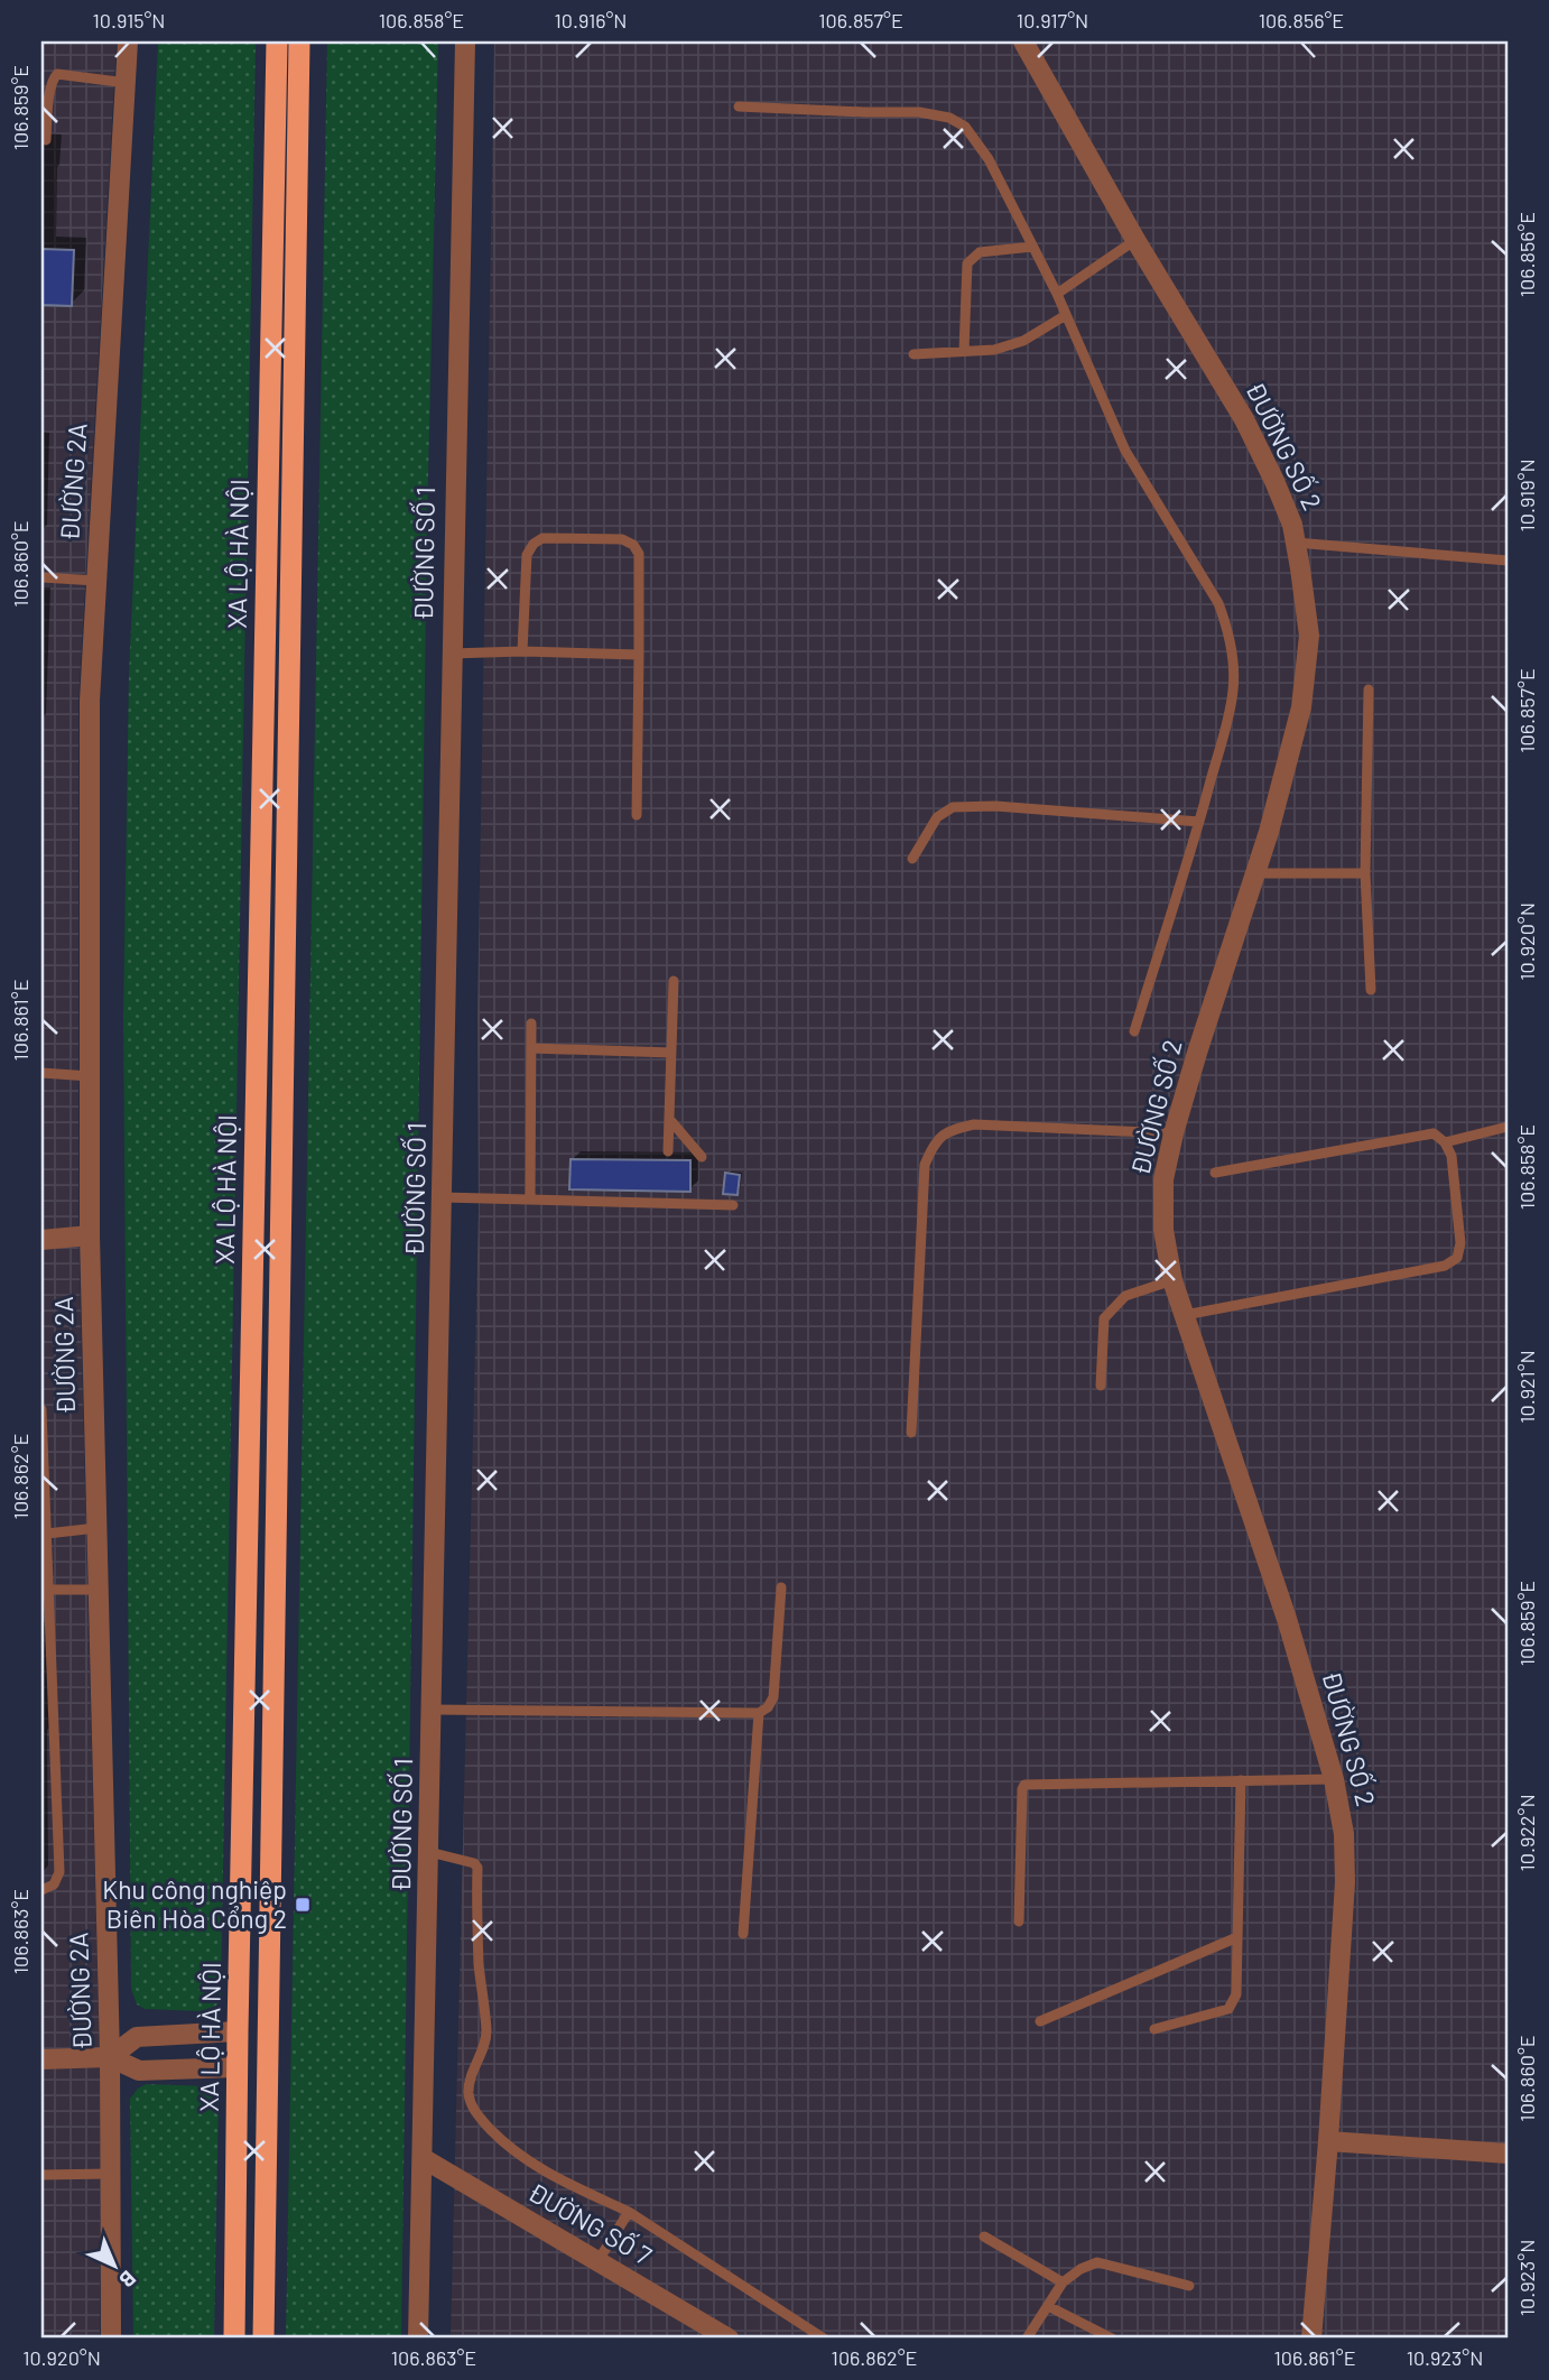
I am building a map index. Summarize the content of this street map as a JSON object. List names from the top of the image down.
{
  "streets": {
    "highway": ["XA LỘ HÀ NỘI"],
    "street": [
      "ĐƯỜNG SỐ 2",
      "ĐƯỜNG 2A",
      "ĐƯỜNG SỐ 1",
      "ĐƯỜNG SỐ 7"
    ]
  },
  "crossings": [
    ["ĐƯỜNG SỐ 1", "ĐƯỜNG SỐ 7"]
  ],
  "places": {
    "transit": ["Khu công nghiệp Biên Hòa Cổng 2"]
  },
  "north": "bottom right",
  "coordinates": [
    "10.915°N",
    "106.858°E",
    "10.916°N",
    "106.857°E",
    "10.917°N",
    "106.856°E",
    "106.859°E",
    "10.919°N",
    "106.860°E",
    "10.920°N",
    "106.861°E",
    "10.921°N",
    "106.862°E",
    "10.922°N",
    "106.863°E",
    "10.923°N"
  ]
}
